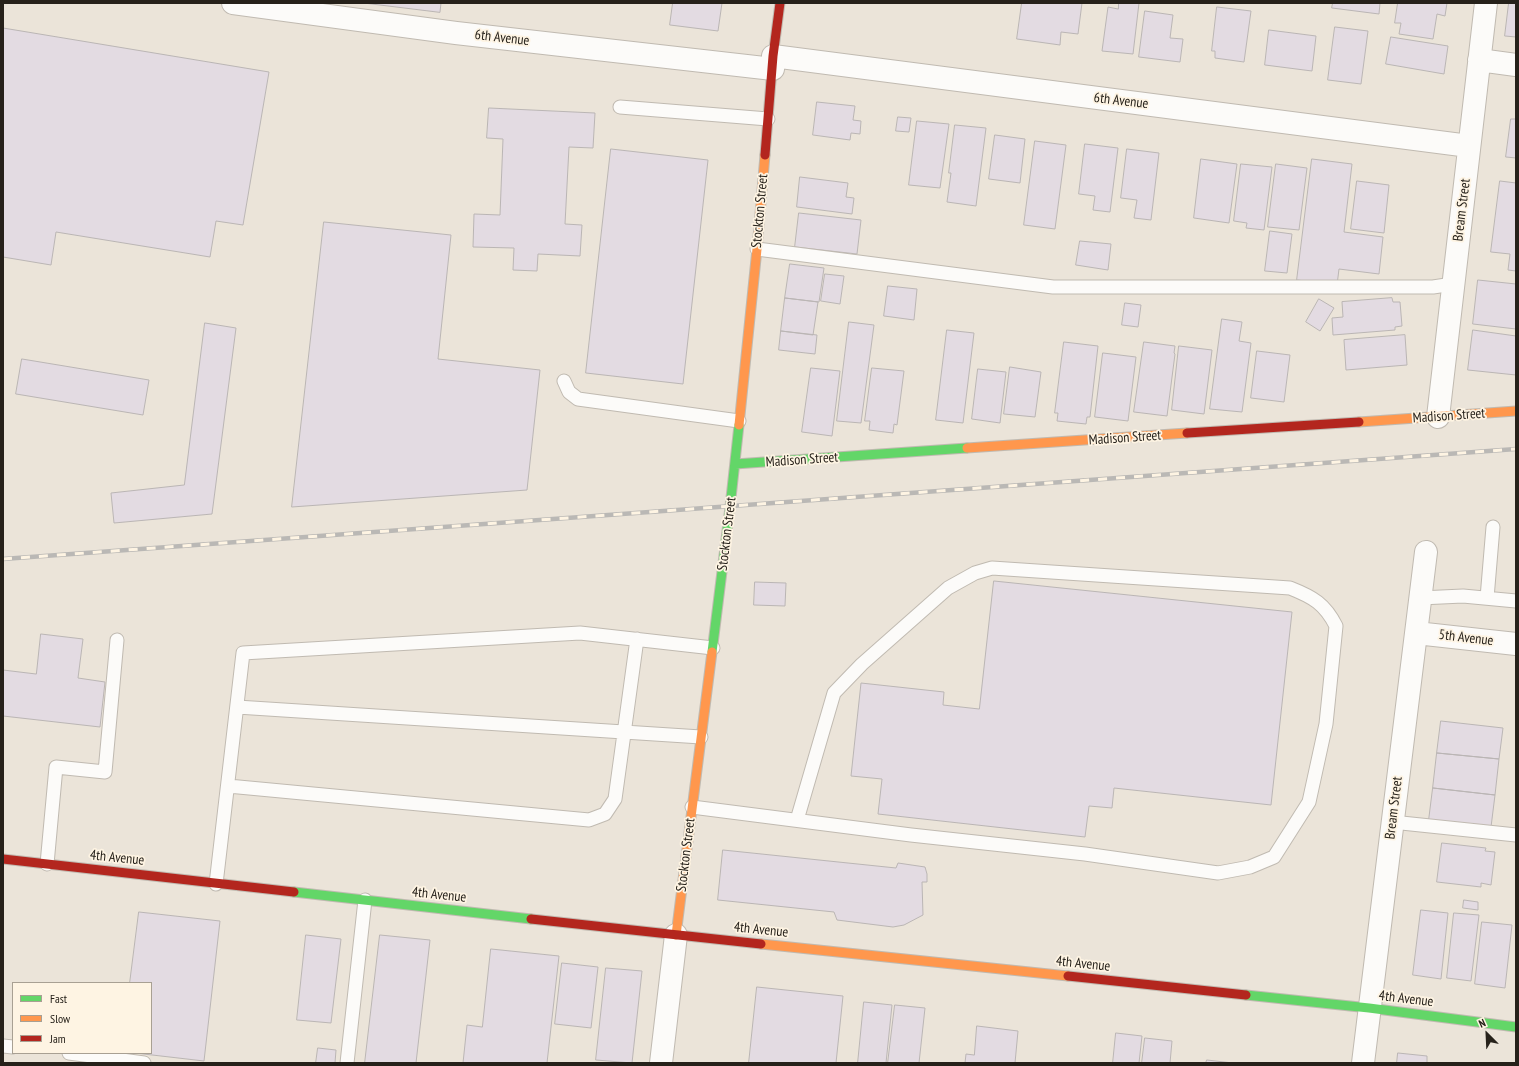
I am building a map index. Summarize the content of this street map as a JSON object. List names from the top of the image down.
{
  "streets": {
    "street": [
      "6th Avenue",
      "Bream Street",
      "Stockton Street",
      "Madison Street",
      "5th Avenue",
      "4th Avenue"
    ]
  },
  "crossings": [
    ["6th Avenue", "Bream Street"],
    ["6th Avenue", "Stockton Street"],
    ["Bream Street", "Madison Street"],
    ["Bream Street", "5th Avenue"],
    ["Bream Street", "4th Avenue"],
    ["Stockton Street", "Madison Street"],
    ["Stockton Street", "4th Avenue"]
  ],
  "legend": ["Fast", "Slow", "Jam"],
  "north": "top left"
}
